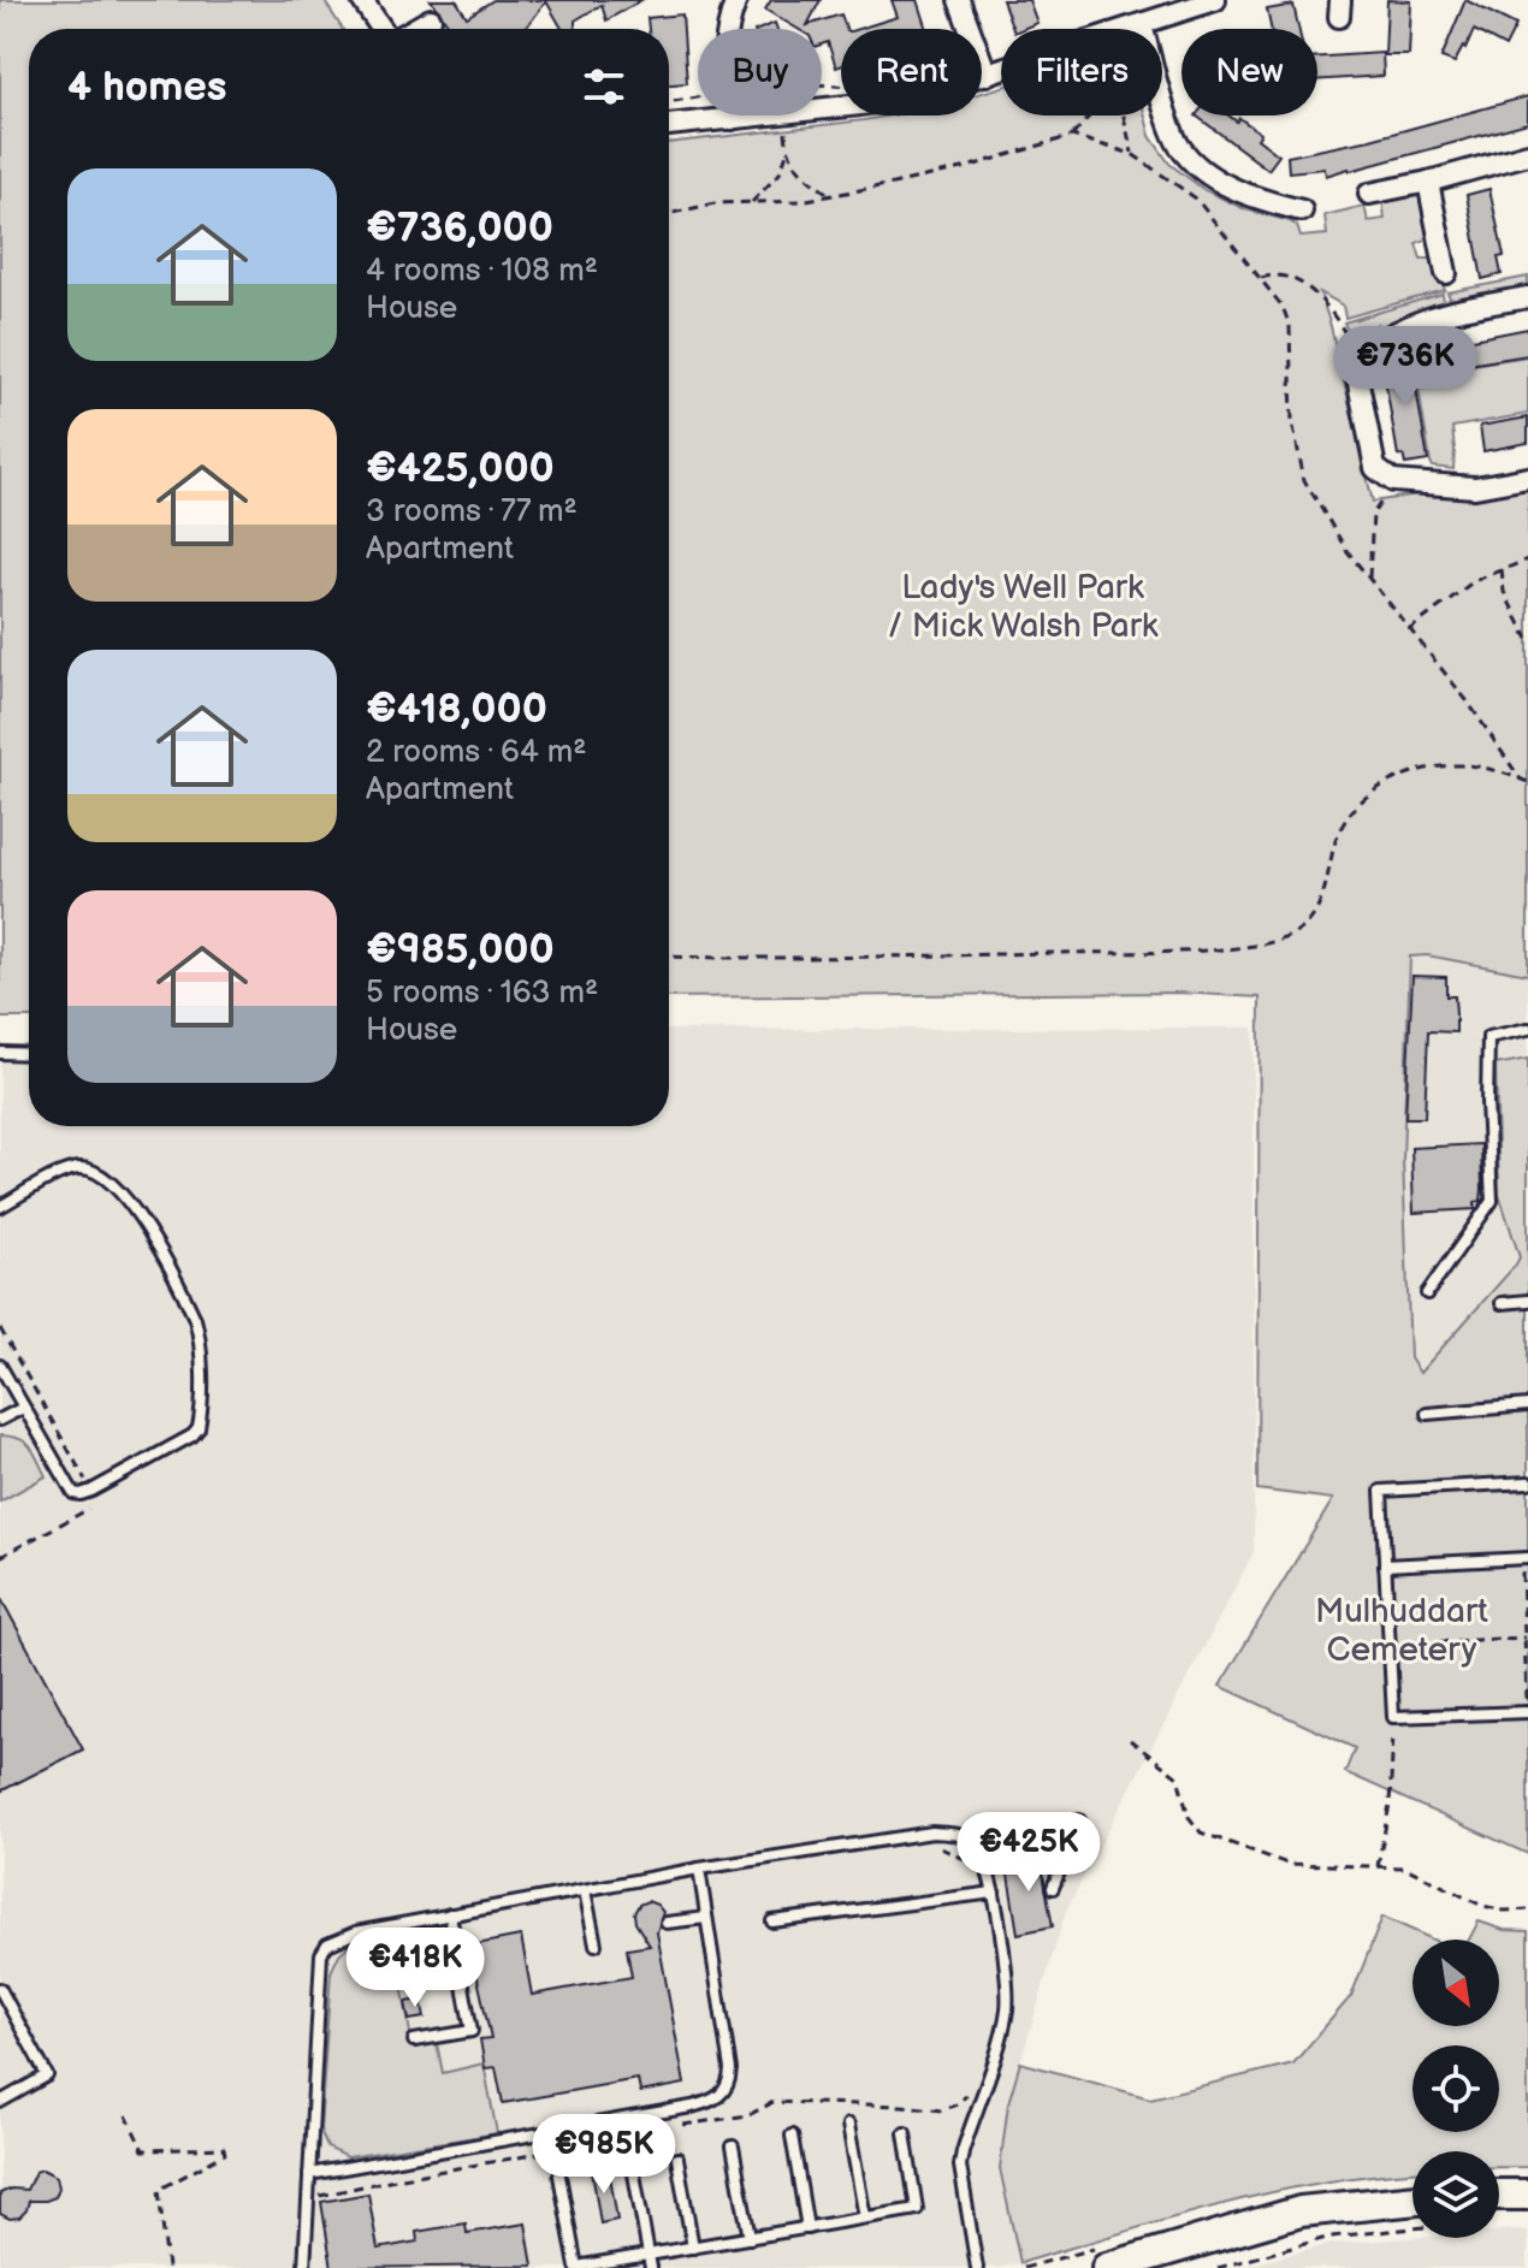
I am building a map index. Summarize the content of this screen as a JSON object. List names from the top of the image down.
{
  "parks": ["Lady's Well Park / Mick Walsh Park", "Mulhuddart Cemetery"],
  "north": "bottom right",
  "page": {
    "chip": [
      "Buy",
      "Rent",
      "Filters",
      "New"
    ],
    "heading": "4 homes",
    "list": [
      {
        "name": "€736,000",
        "note": "4 rooms · 108 m² · House"
      },
      {
        "name": "€425,000",
        "note": "3 rooms · 77 m² · Apartment"
      },
      {
        "name": "€418,000",
        "note": "2 rooms · 64 m² · Apartment"
      },
      {
        "name": "€985,000",
        "note": "5 rooms · 163 m² · House"
      }
    ],
    "price": [
      "€736K",
      "€425K",
      "€418K",
      "€985K"
    ]
  }
}
